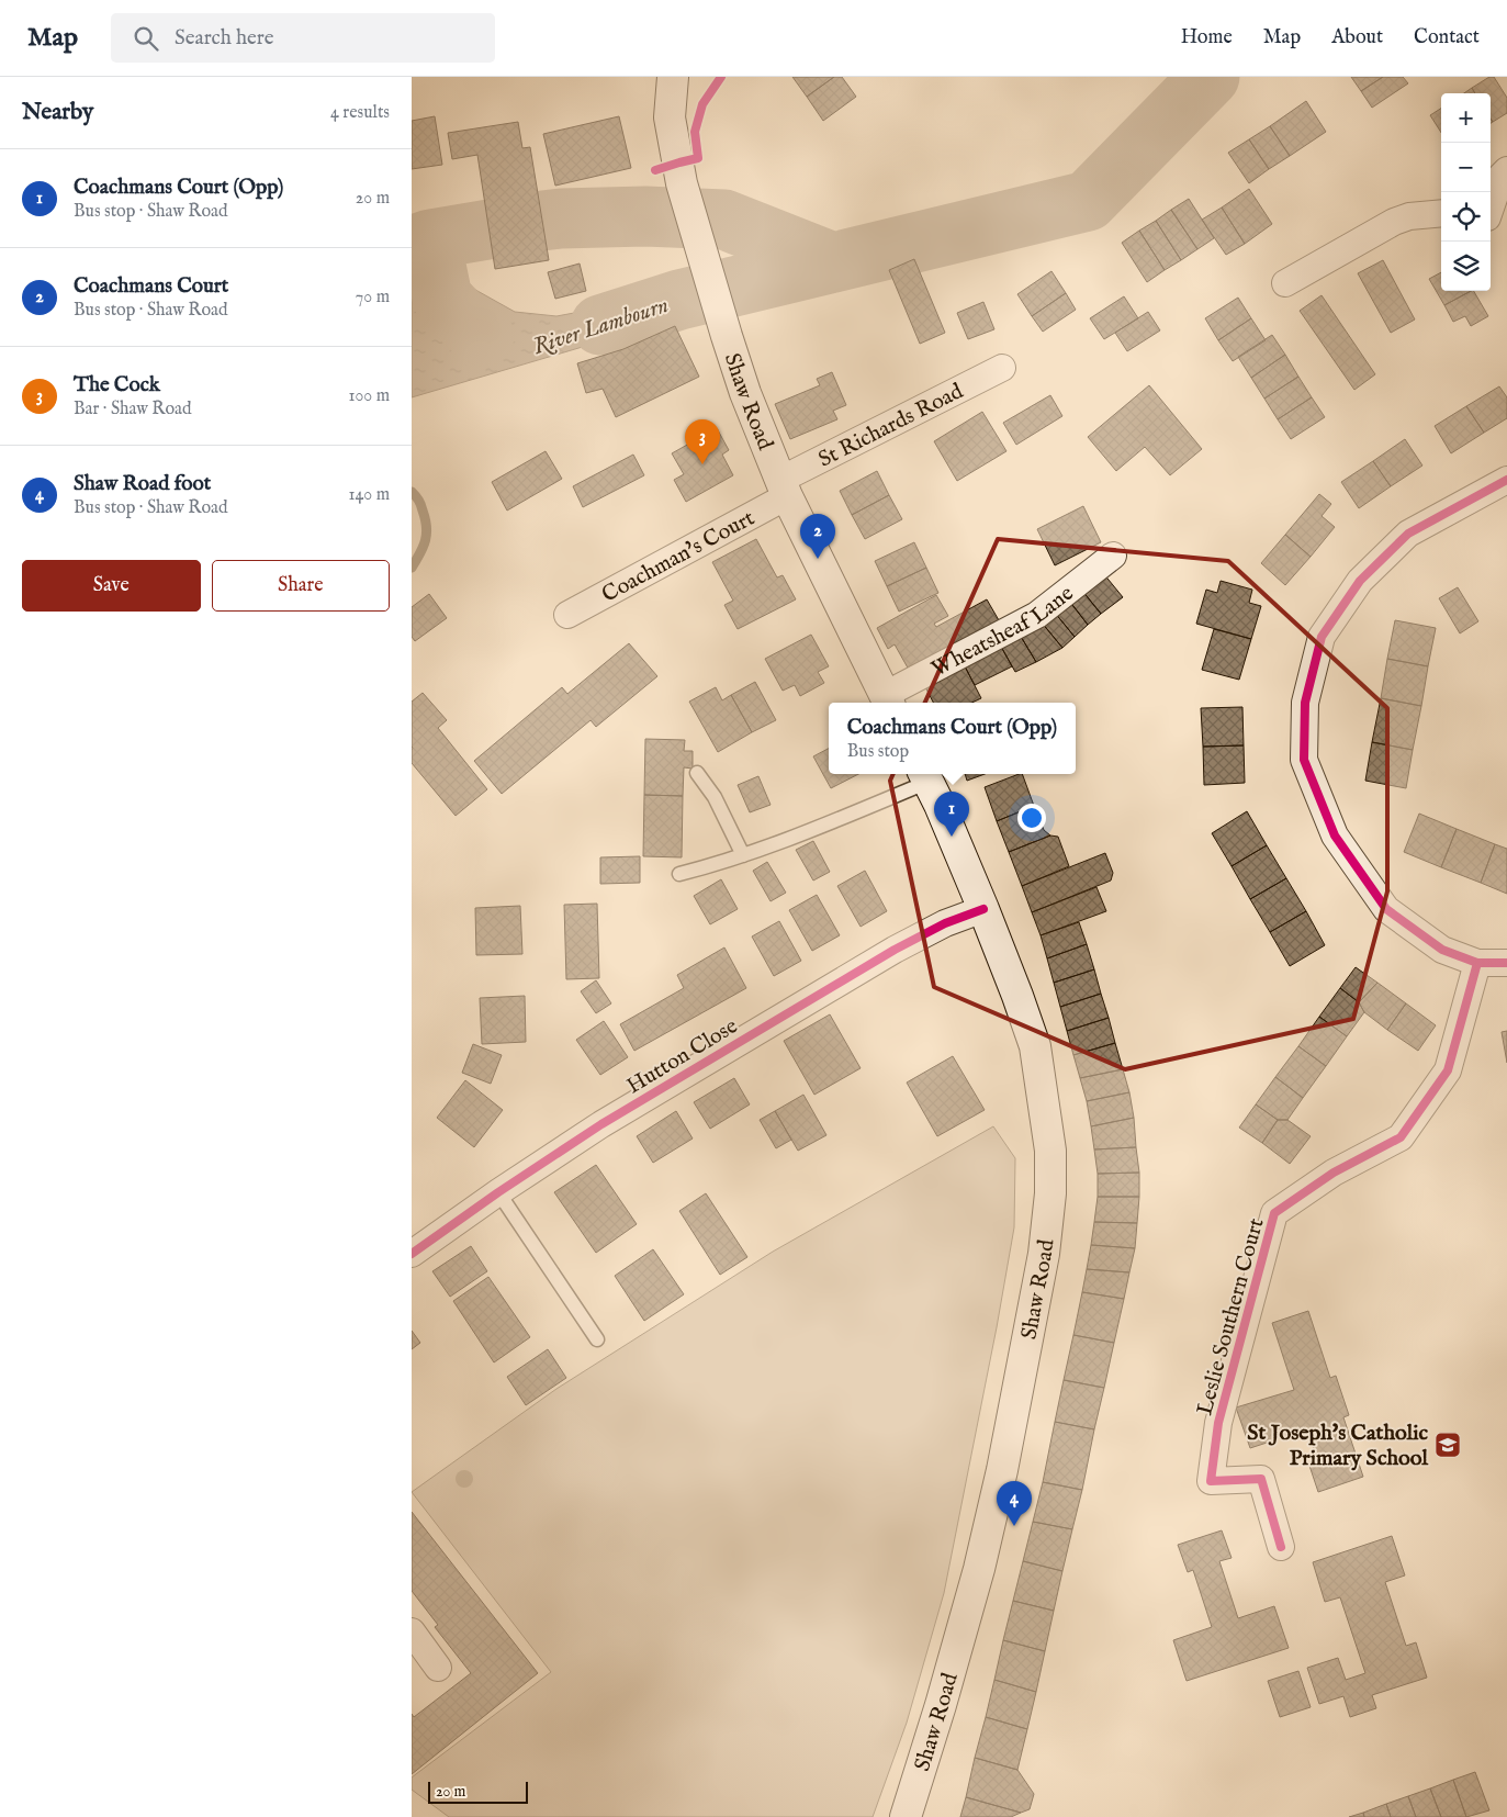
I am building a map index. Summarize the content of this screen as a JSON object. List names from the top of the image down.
{
  "streets": {
    "main road": ["Shaw Road"],
    "street": [
      "St Richards Road",
      "Coachman's Court",
      "Wheatsheaf Lane",
      "Hutton Close",
      "Leslie Southern Court"
    ]
  },
  "crossings": [
    ["Shaw Road", "St Richards Road"],
    ["Shaw Road", "Coachman's Court"],
    ["Shaw Road", "Wheatsheaf Lane"],
    ["Shaw Road", "Hutton Close"],
    ["St Richards Road", "Coachman's Court"]
  ],
  "water": ["River Lambourn"],
  "places": {
    "school or university": ["St Joseph's Catholic Primary School"]
  },
  "scale_bar": "20 m",
  "page": {
    "header": "Map",
    "search": "Search here",
    "nav": [
      "Home",
      "Map",
      "About",
      "Contact"
    ],
    "heading": ["Nearby", "4 results"],
    "map_buttons": ["+", "−"],
    "list": [
      {
        "mark": "1",
        "name": "Coachmans Court (Opp)",
        "note": "Bus stop · Shaw Road",
        "value": "20 m"
      },
      {
        "mark": "2",
        "name": "Coachmans Court",
        "note": "Bus stop · Shaw Road",
        "value": "70 m"
      },
      {
        "mark": "3",
        "name": "The Cock",
        "note": "Bar · Shaw Road",
        "value": "100 m"
      },
      {
        "mark": "4",
        "name": "Shaw Road foot",
        "note": "Bus stop · Shaw Road",
        "value": "140 m"
      }
    ],
    "pins": [
      "3",
      "2",
      "1",
      "4"
    ],
    "buttons": ["Save", "Share"],
    "popup": ["Coachmans Court (Opp)", "Bus stop"],
    "scale": "20 m"
  }
}
